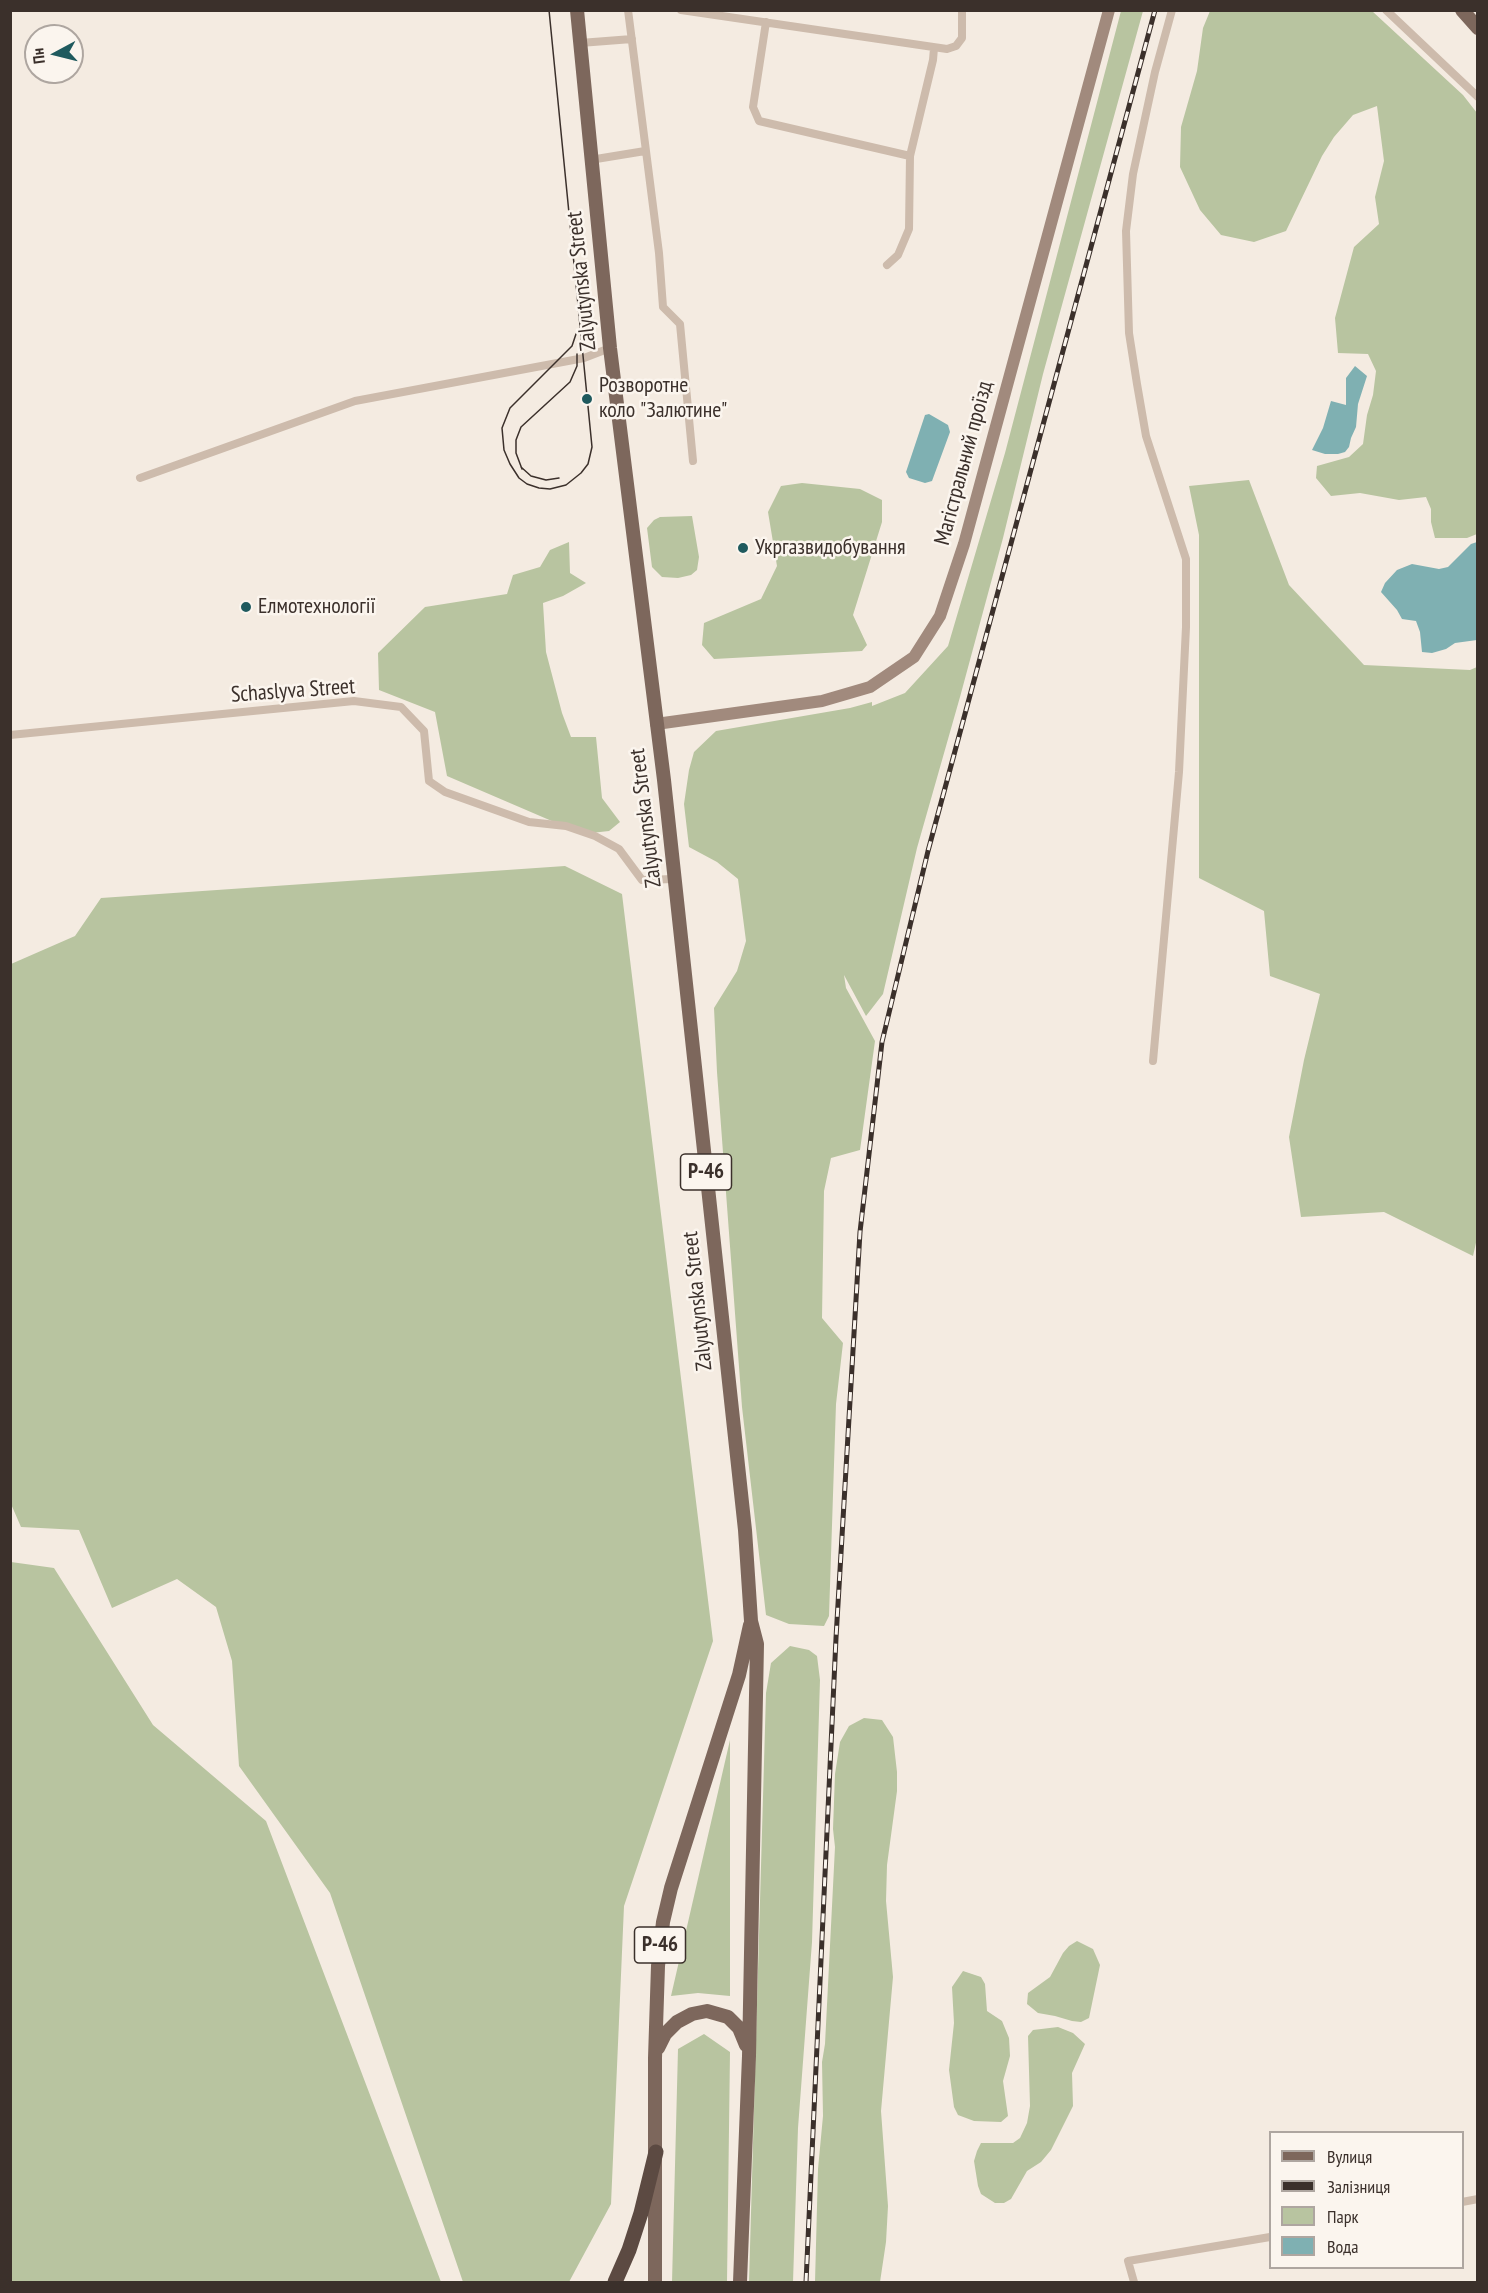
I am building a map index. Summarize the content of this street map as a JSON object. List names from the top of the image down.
{
  "streets": {
    "main road": ["Zalyutynska Street", "Магістральний проїзд", "Р-46"],
    "street": ["Schaslyva Street"]
  },
  "crossings": [
    ["Zalyutynska Street", "Магістральний проїзд"],
    ["Zalyutynska Street", "Schaslyva Street"],
    ["Zalyutynska Street", "Р-46"]
  ],
  "places": ["Розворотне коло \"Залютине\"", "Укргазвидобування", "Елмотехнології"],
  "legend": [
    "Вулиця",
    "Залізниця",
    "Парк",
    "Вода"
  ],
  "north": "left"
}
